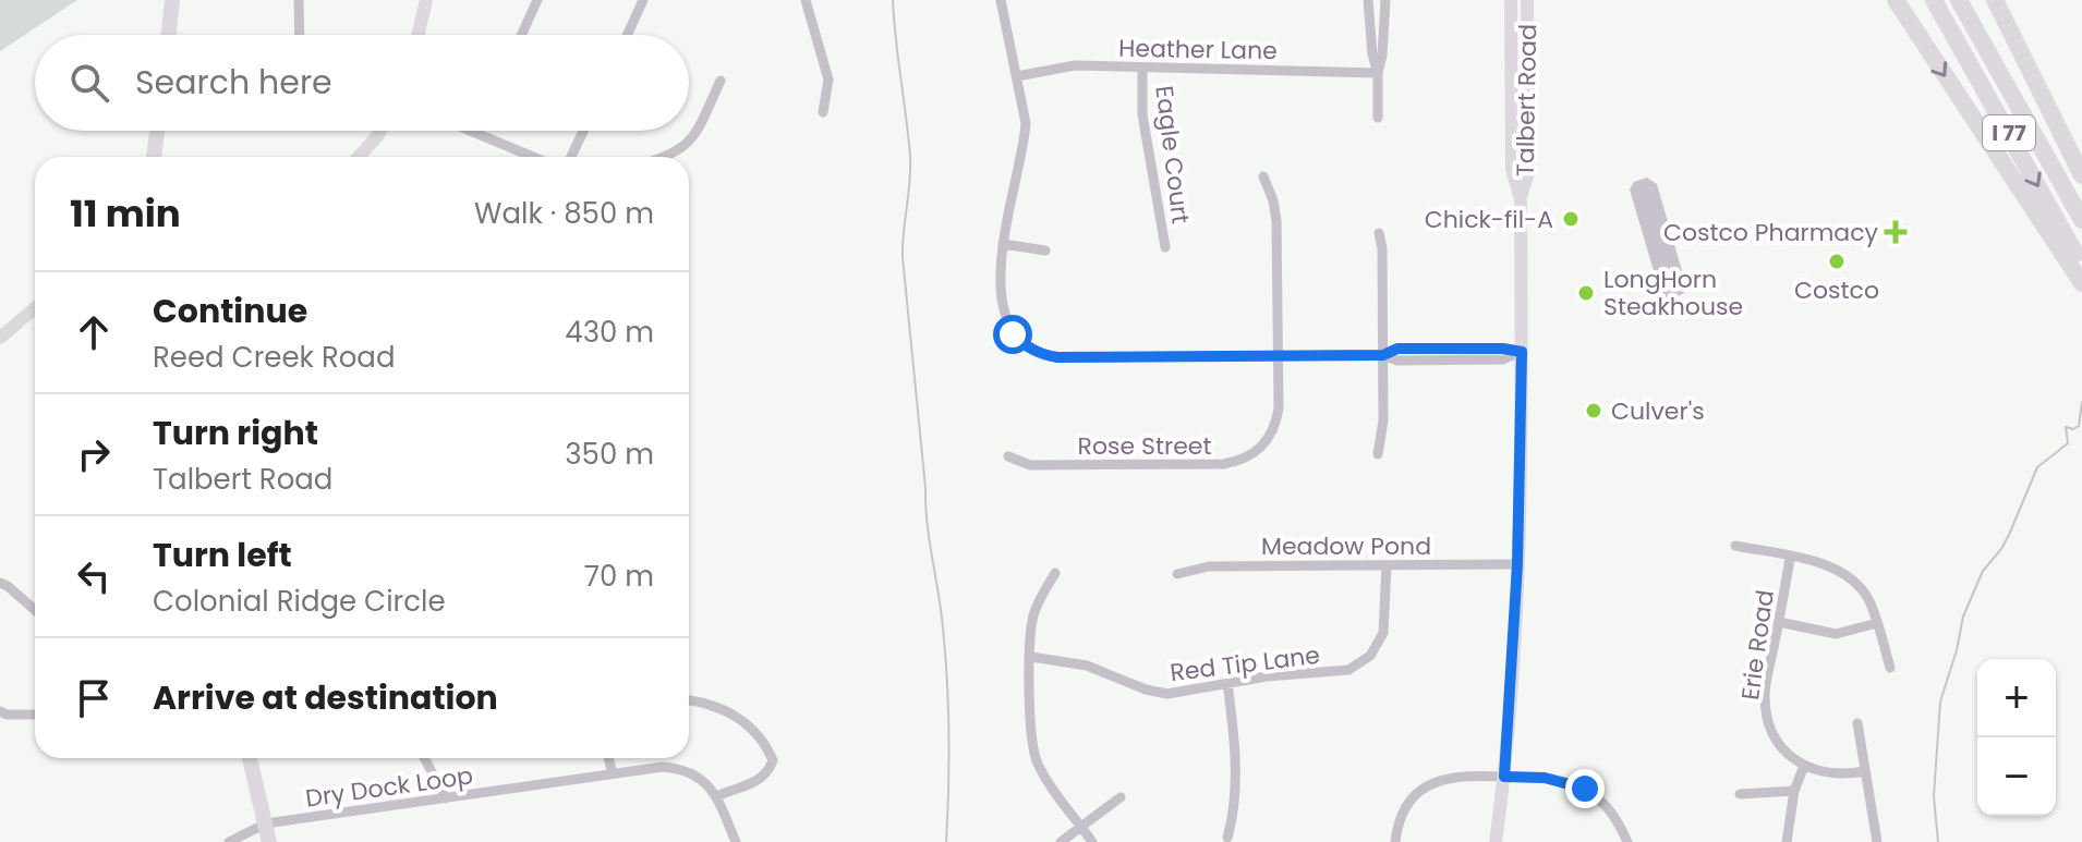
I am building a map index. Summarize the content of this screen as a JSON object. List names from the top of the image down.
{
  "streets": {
    "highway": ["I 77"],
    "street": [
      "Heather Lane",
      "Talbert Road",
      "Eagle Court",
      "Rose Street",
      "Meadow Pond",
      "Erie Road",
      "Red Tip Lane",
      "Dry Dock Loop"
    ]
  },
  "crossings": [
    ["Heather Lane", "Eagle Court"],
    ["Talbert Road", "Meadow Pond"],
    ["Meadow Pond", "Red Tip Lane"]
  ],
  "places": {
    "other": [
      "Chick-fil-A",
      "Costco",
      "LongHorn Steakhouse",
      "Culver's"
    ],
    "health": ["Costco Pharmacy"]
  },
  "page": {
    "search": "Search here",
    "heading": ["11 min", "Walk · 850 m"],
    "list": [
      ["Continue", "Reed Creek Road", "430 m"],
      ["Turn right", "Talbert Road", "350 m"],
      ["Turn left", "Colonial Ridge Circle", "70 m"],
      "Arrive at destination"
    ],
    "map_buttons": ["+", "−"]
  }
}
